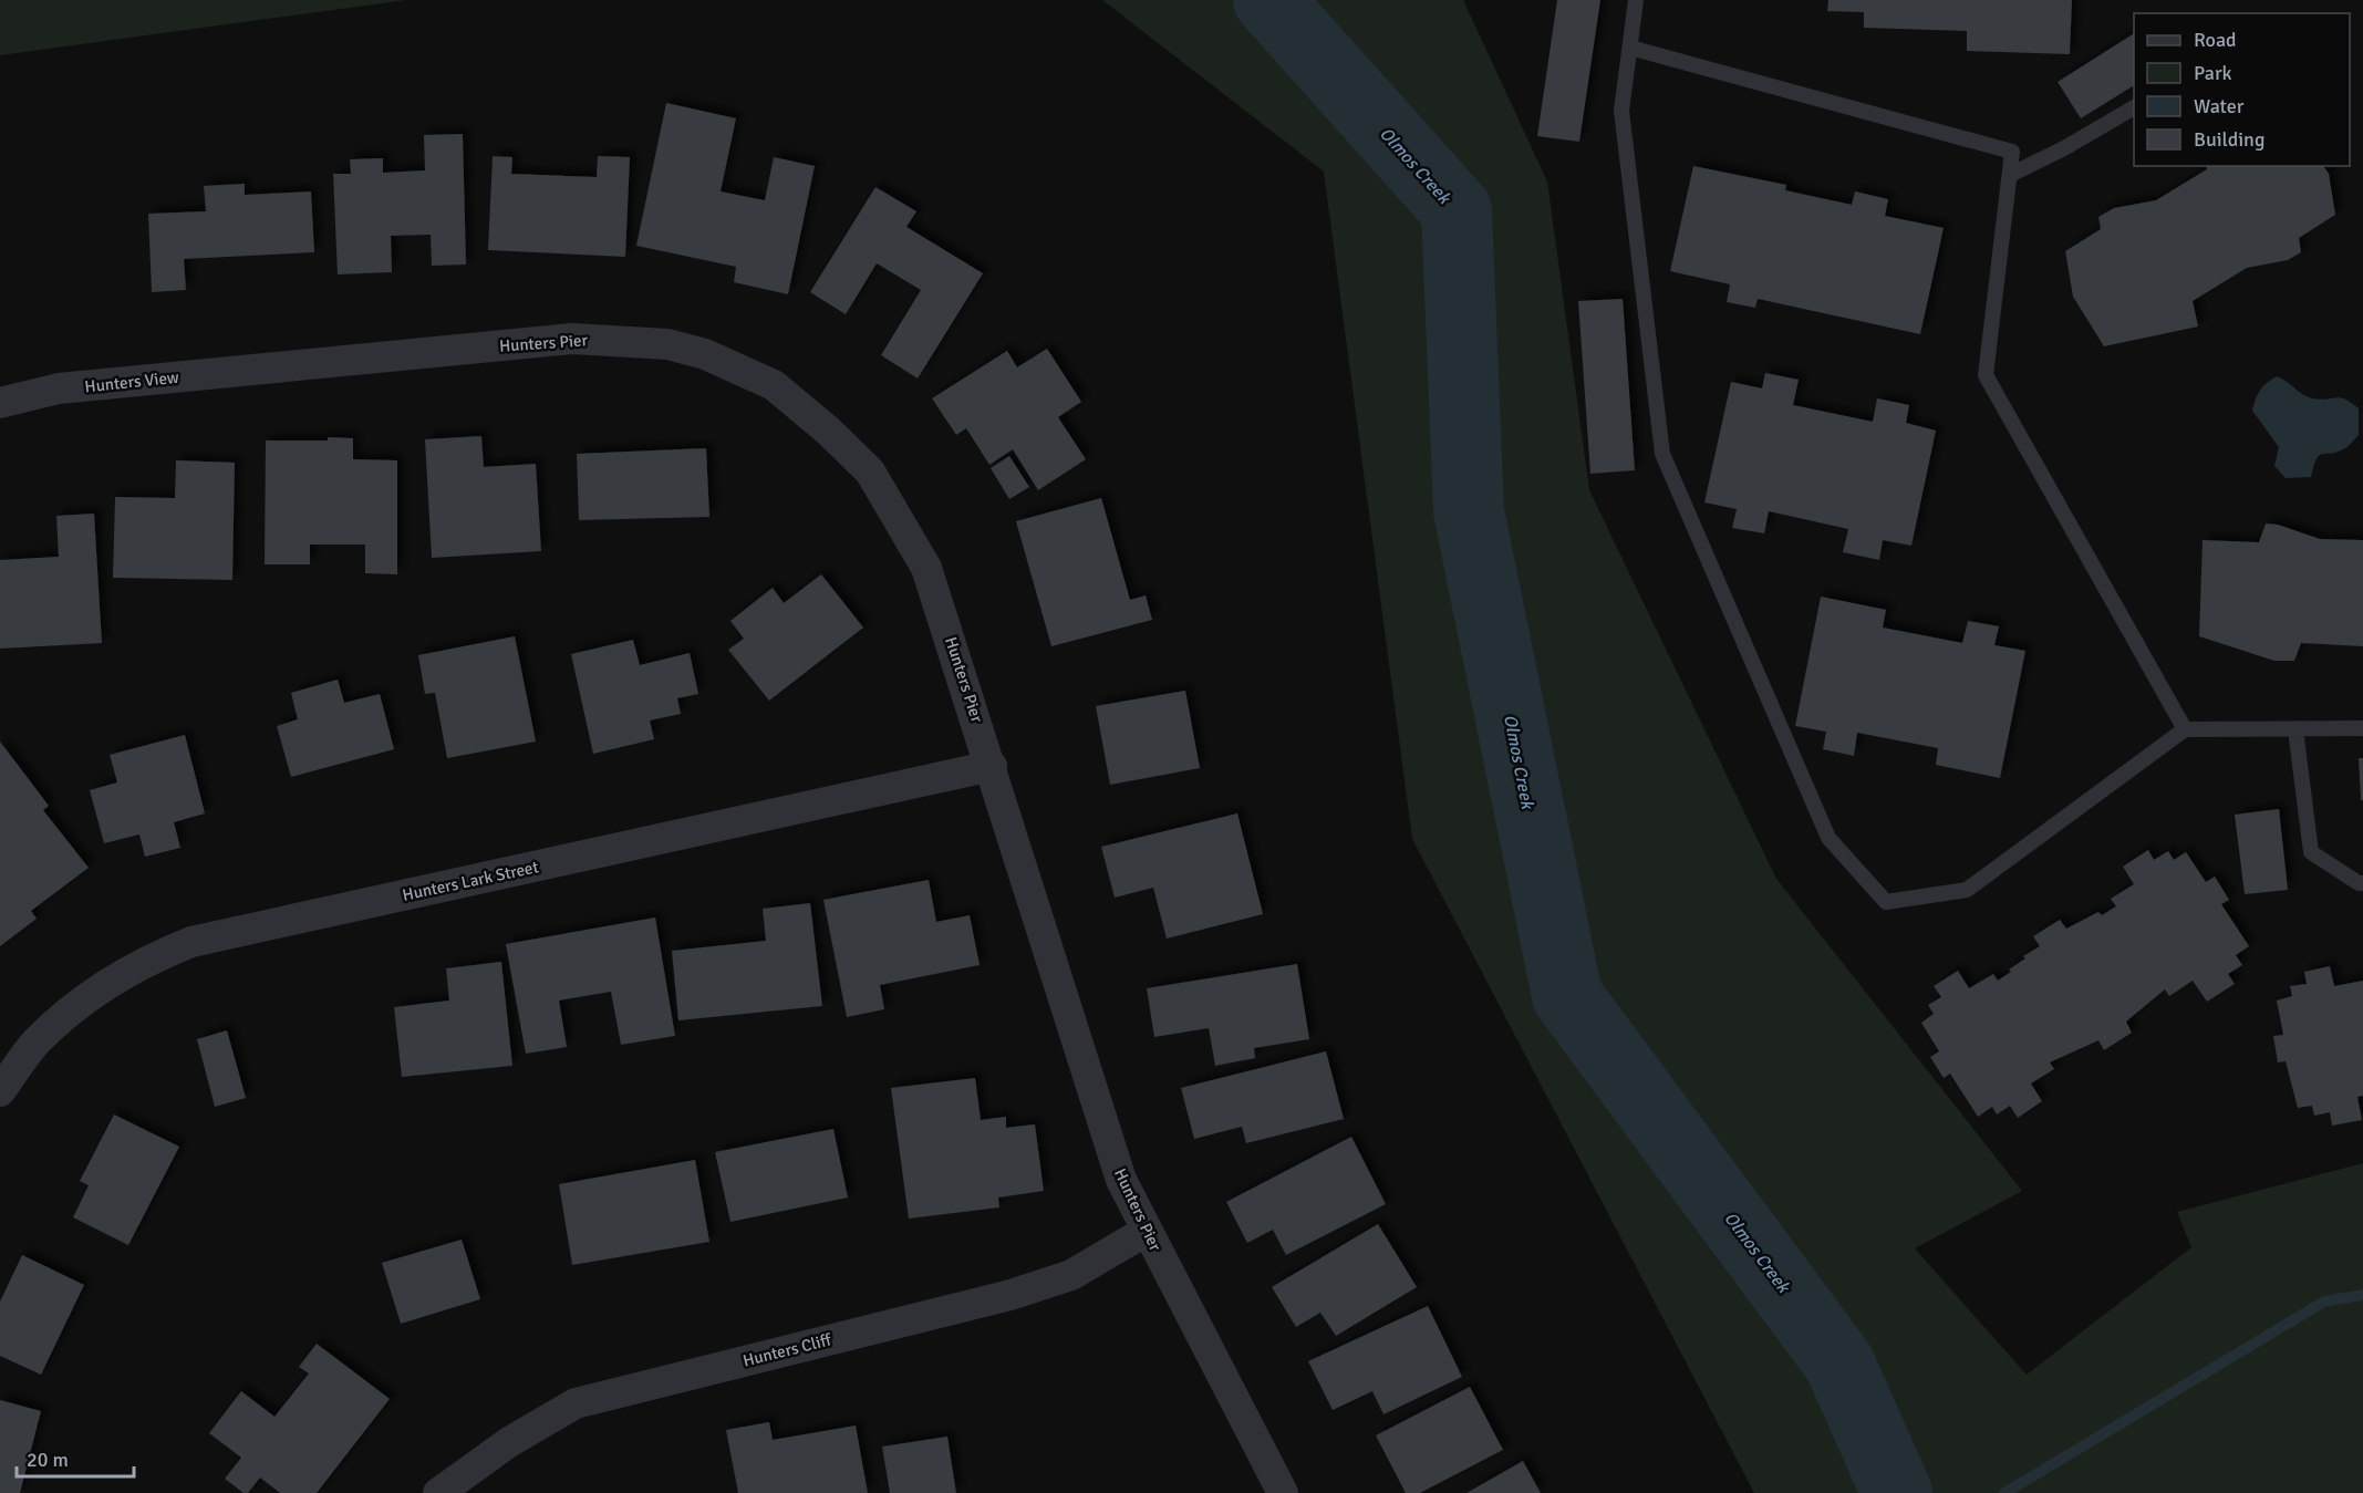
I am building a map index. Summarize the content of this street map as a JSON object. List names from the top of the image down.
{
  "streets": {
    "street": [
      "Hunters Pier",
      "Hunters View",
      "Hunters Lark Street",
      "Hunters Cliff"
    ]
  },
  "crossings": [
    ["Hunters Pier", "Hunters View"],
    ["Hunters Pier", "Hunters Lark Street"],
    ["Hunters Pier", "Hunters Cliff"]
  ],
  "water": ["Olmos Creek"],
  "legend": [
    "Road",
    "Park",
    "Water",
    "Building"
  ],
  "scale_bar": "20 m"
}
